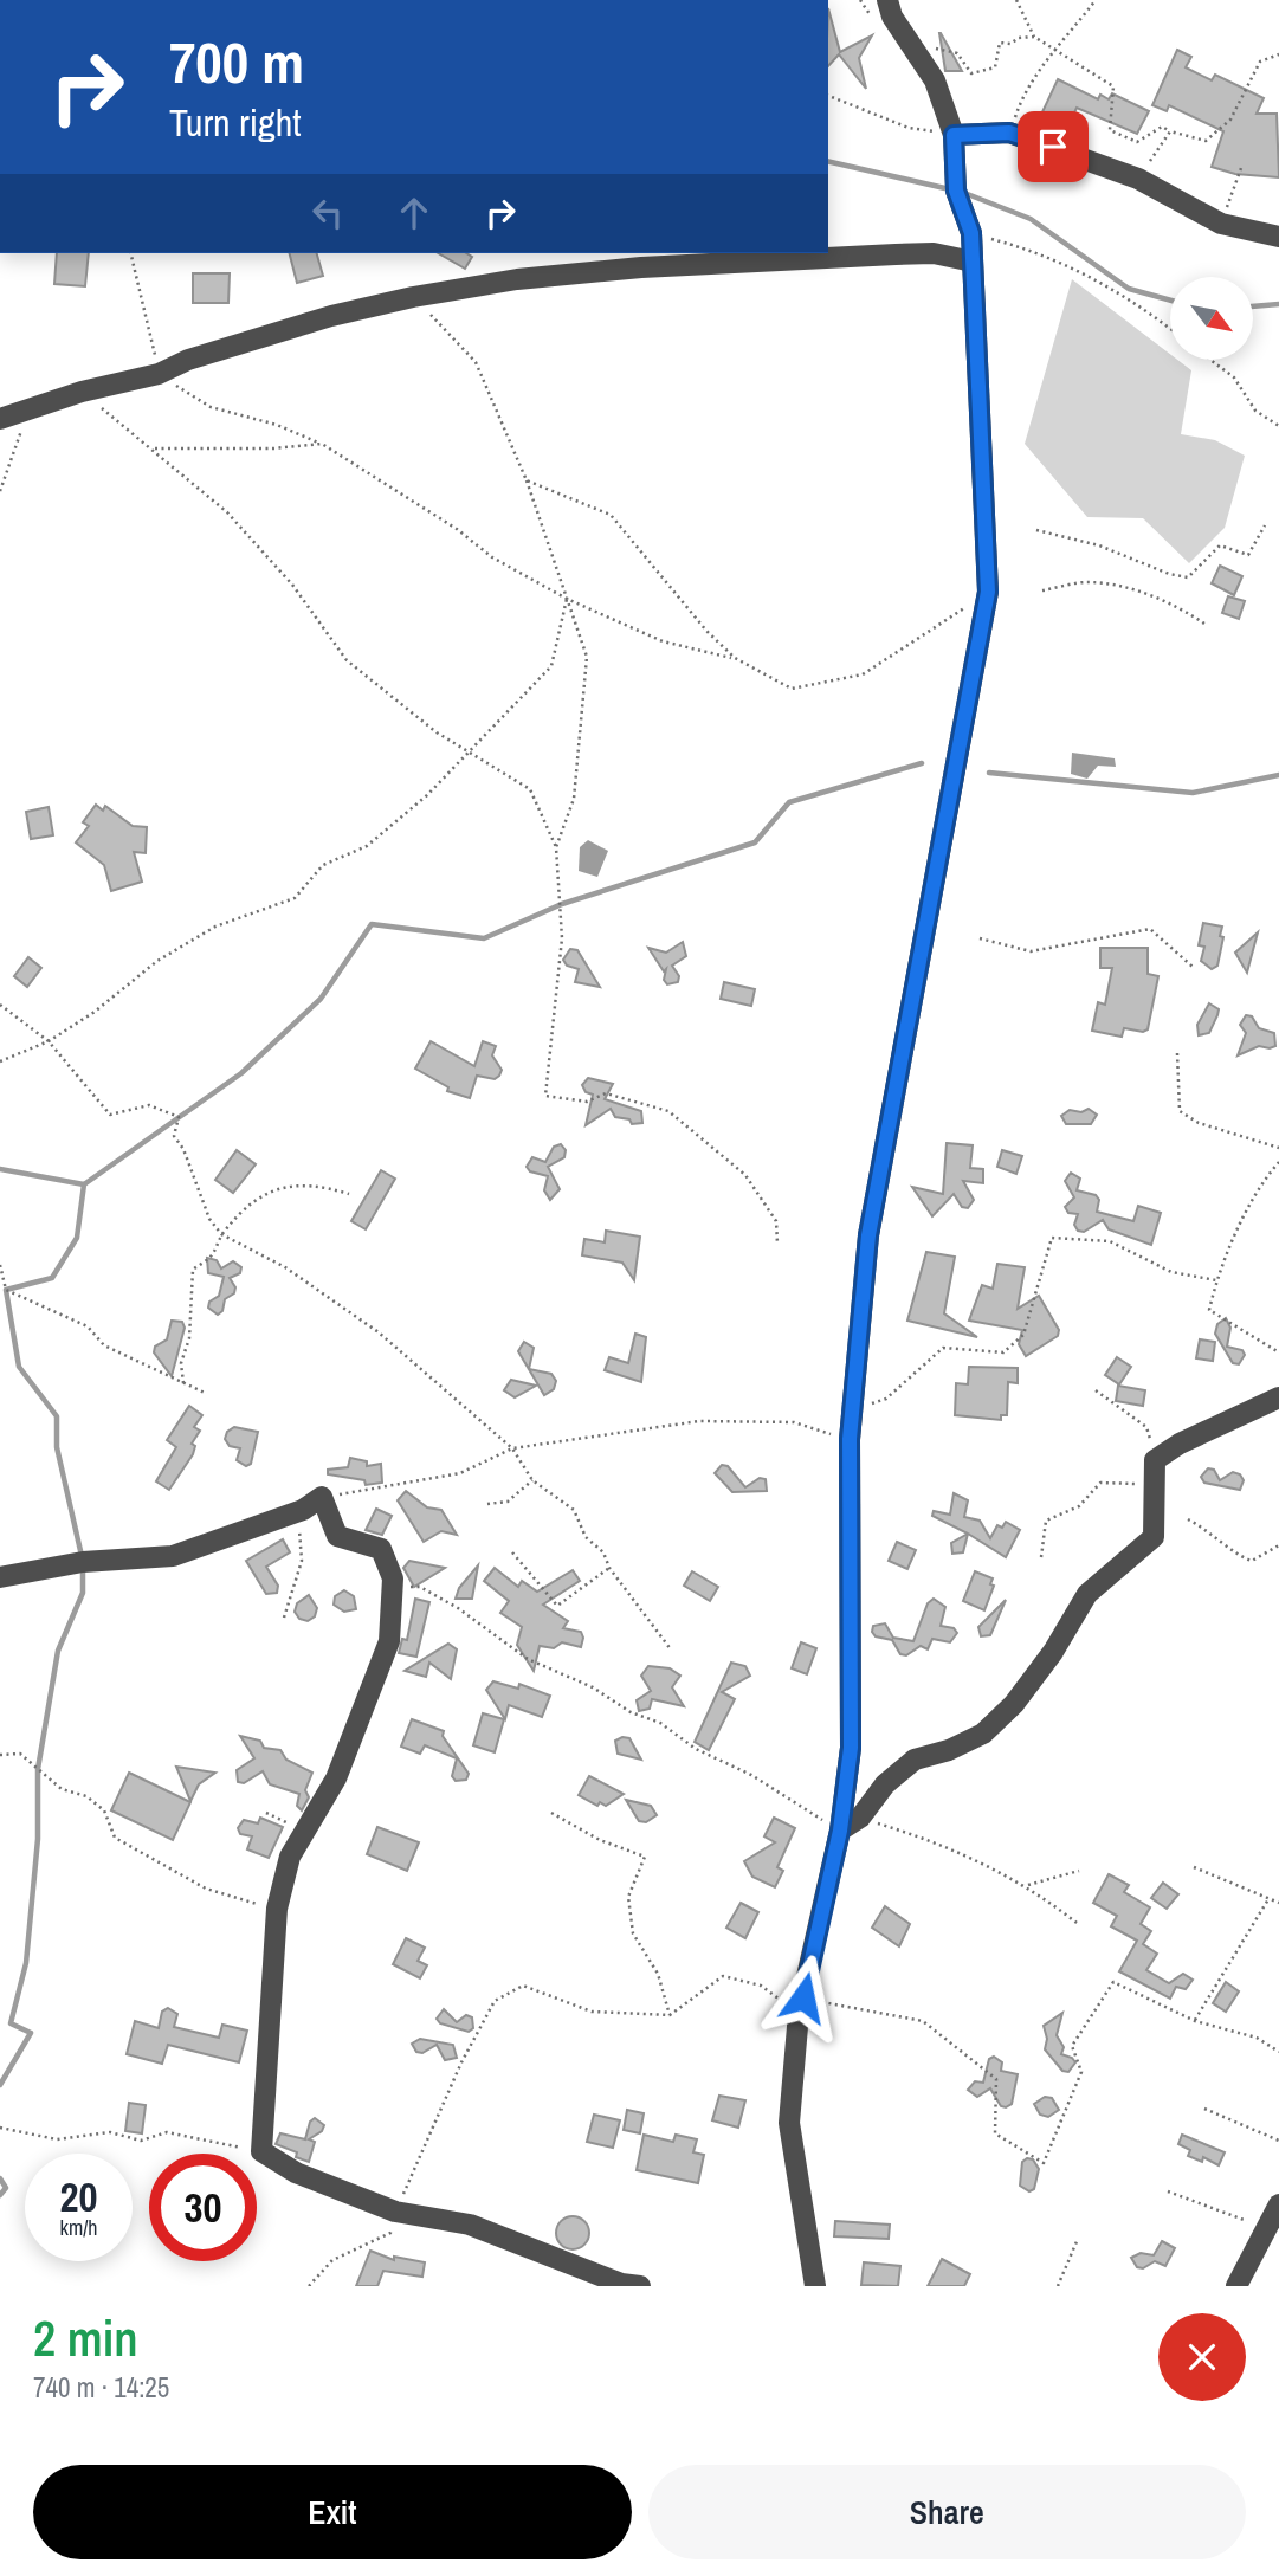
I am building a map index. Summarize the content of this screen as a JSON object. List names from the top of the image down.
{
  "north": "bottom right",
  "page": {
    "turn": ["700 m", "Turn right"],
    "speed": "20 km/h",
    "limit": "30",
    "heading": ["2 min", "740 m · 14:25"],
    "buttons": ["Exit", "Share"]
  }
}
